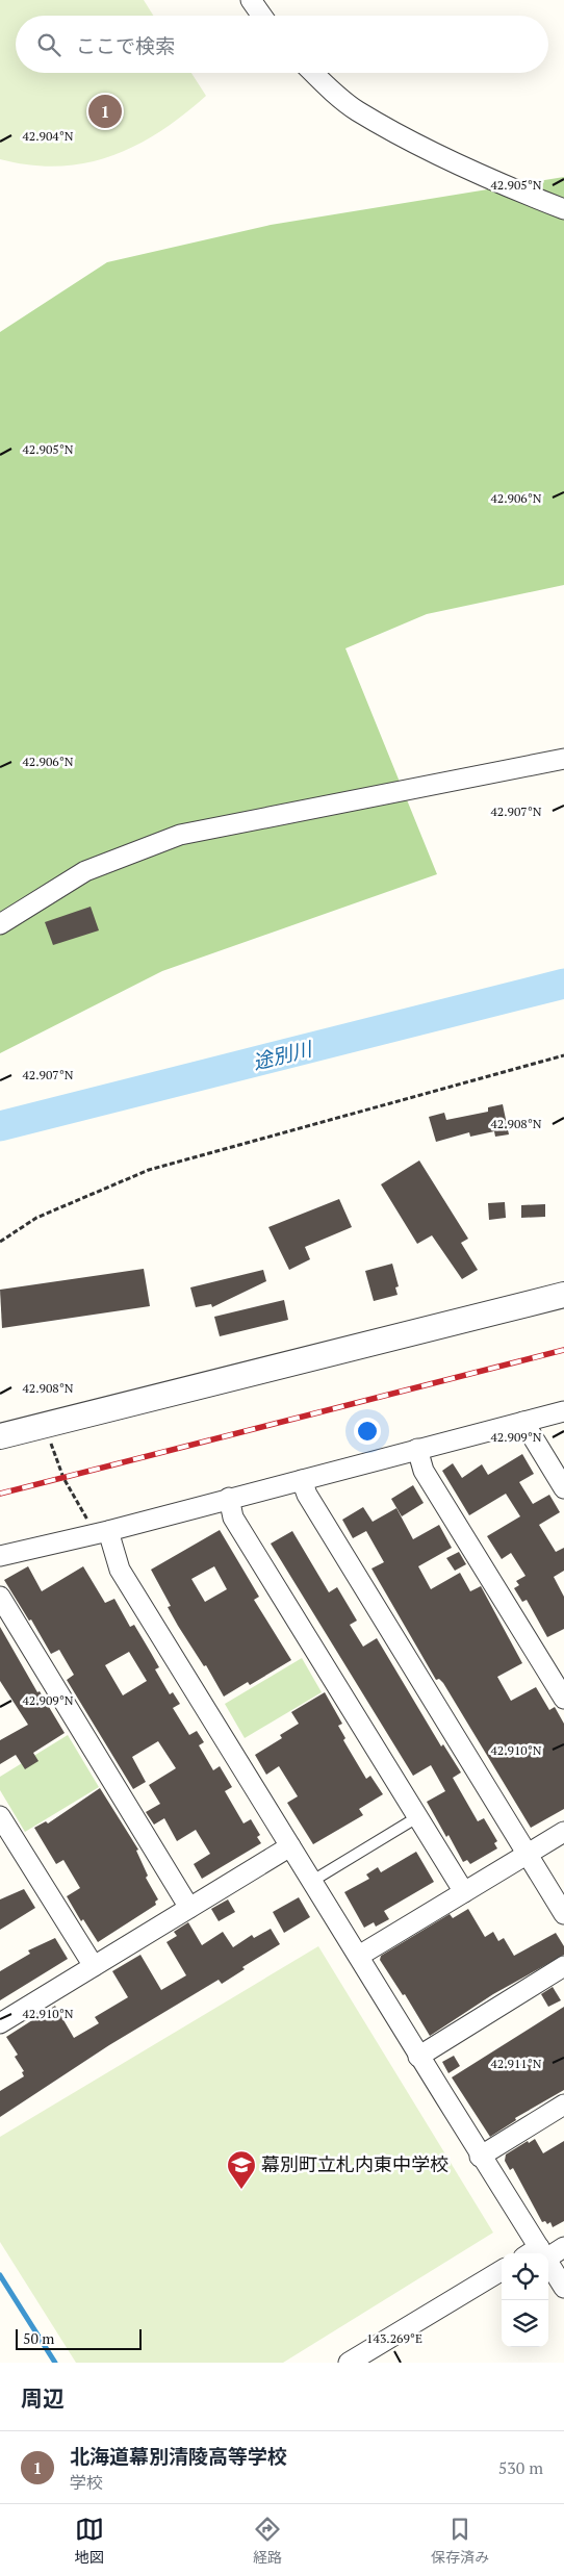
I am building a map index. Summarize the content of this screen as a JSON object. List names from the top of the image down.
{
  "water": ["途別川"],
  "places": {
    "school or university": ["幕別町立札内東中学校"]
  },
  "scale_bar": "50 m",
  "page": {
    "search": "ここで検索",
    "pins": "1",
    "scale": "50 m",
    "heading": "周辺",
    "list": [
      {
        "mark": "1",
        "name": "北海道幕別清陵高等学校",
        "note": "学校",
        "value": "530 m"
      }
    ],
    "nav": ["地図", "経路", "保存済み"]
  },
  "coordinates": [
    "42.904°N",
    "42.905°N",
    "42.906°N",
    "42.907°N",
    "42.908°N",
    "42.909°N",
    "42.910°N",
    "42.911°N",
    "143.269°E"
  ]
}
